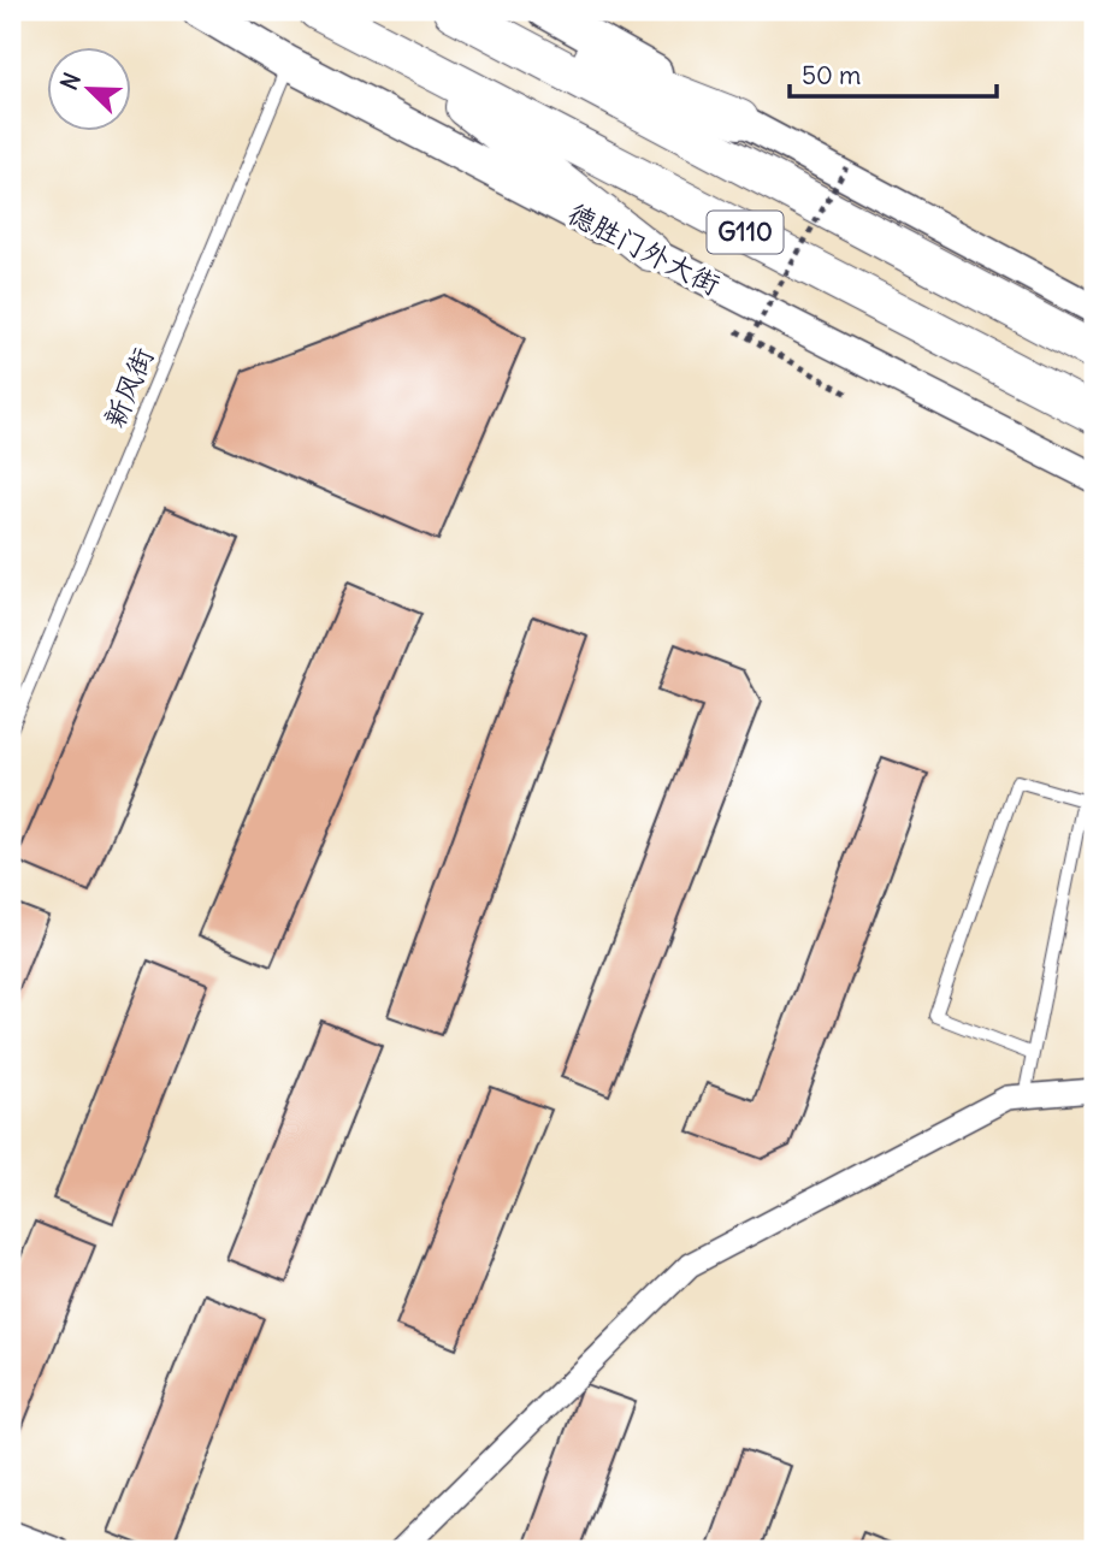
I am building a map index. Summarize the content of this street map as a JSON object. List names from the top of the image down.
{
  "streets": {
    "highway": ["G110"],
    "main road": ["德胜门外大街"],
    "lane": ["新风街"]
  },
  "crossings": [
    ["德胜门外大街", "新风街"]
  ],
  "scale_bar": "50 m",
  "north": "top left"
}
